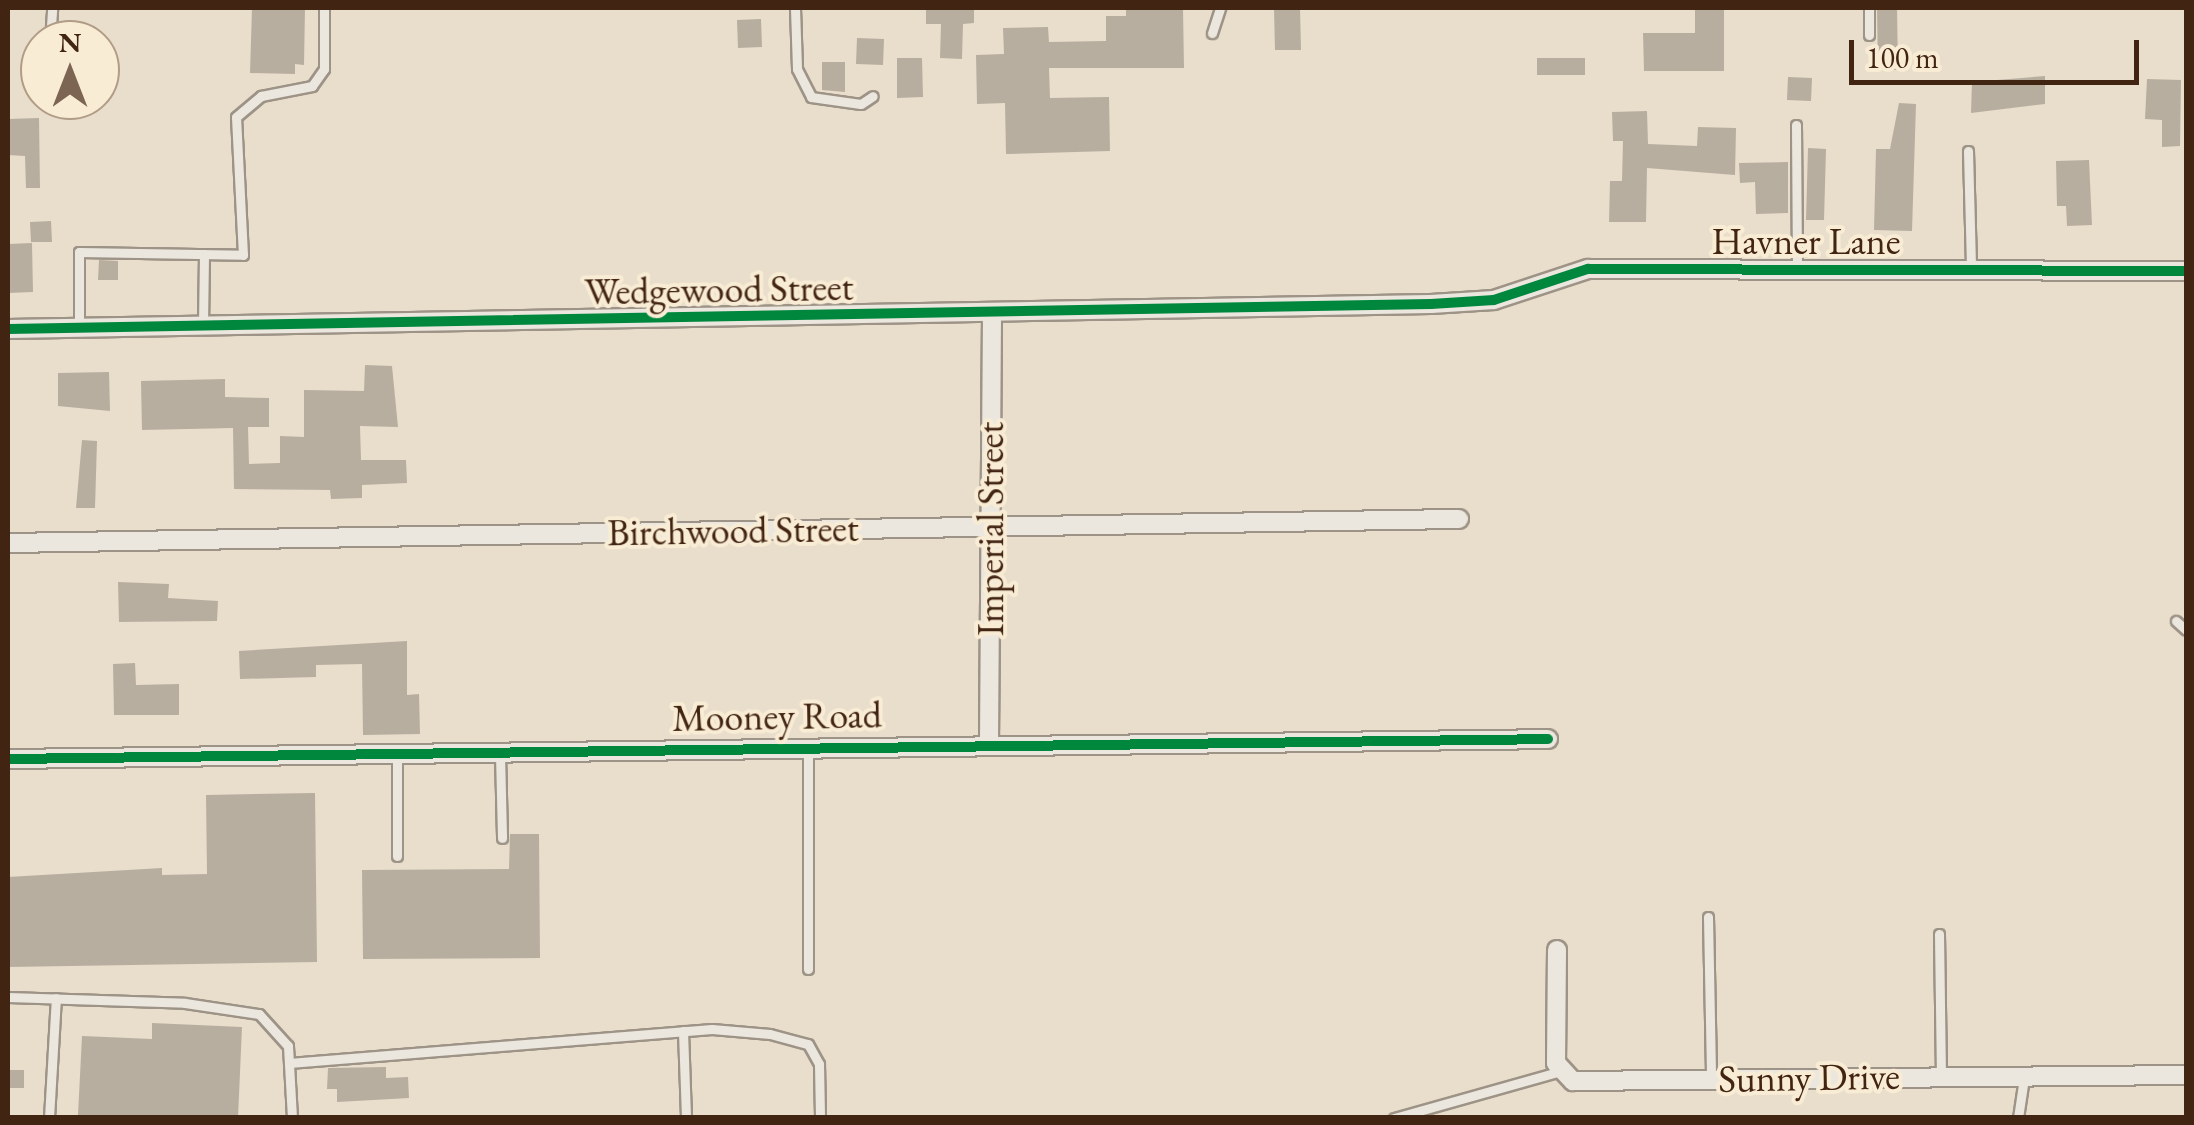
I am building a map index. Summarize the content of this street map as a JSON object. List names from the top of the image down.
{
  "streets": {
    "street": [
      "Havner Lane",
      "Wedgewood Street",
      "Imperial Street",
      "Birchwood Street",
      "Mooney Road",
      "Sunny Drive"
    ]
  },
  "crossings": [
    ["Havner Lane", "Wedgewood Street"],
    ["Wedgewood Street", "Imperial Street"],
    ["Imperial Street", "Birchwood Street"],
    ["Imperial Street", "Mooney Road"]
  ],
  "scale_bar": "100 m",
  "north": "top"
}
